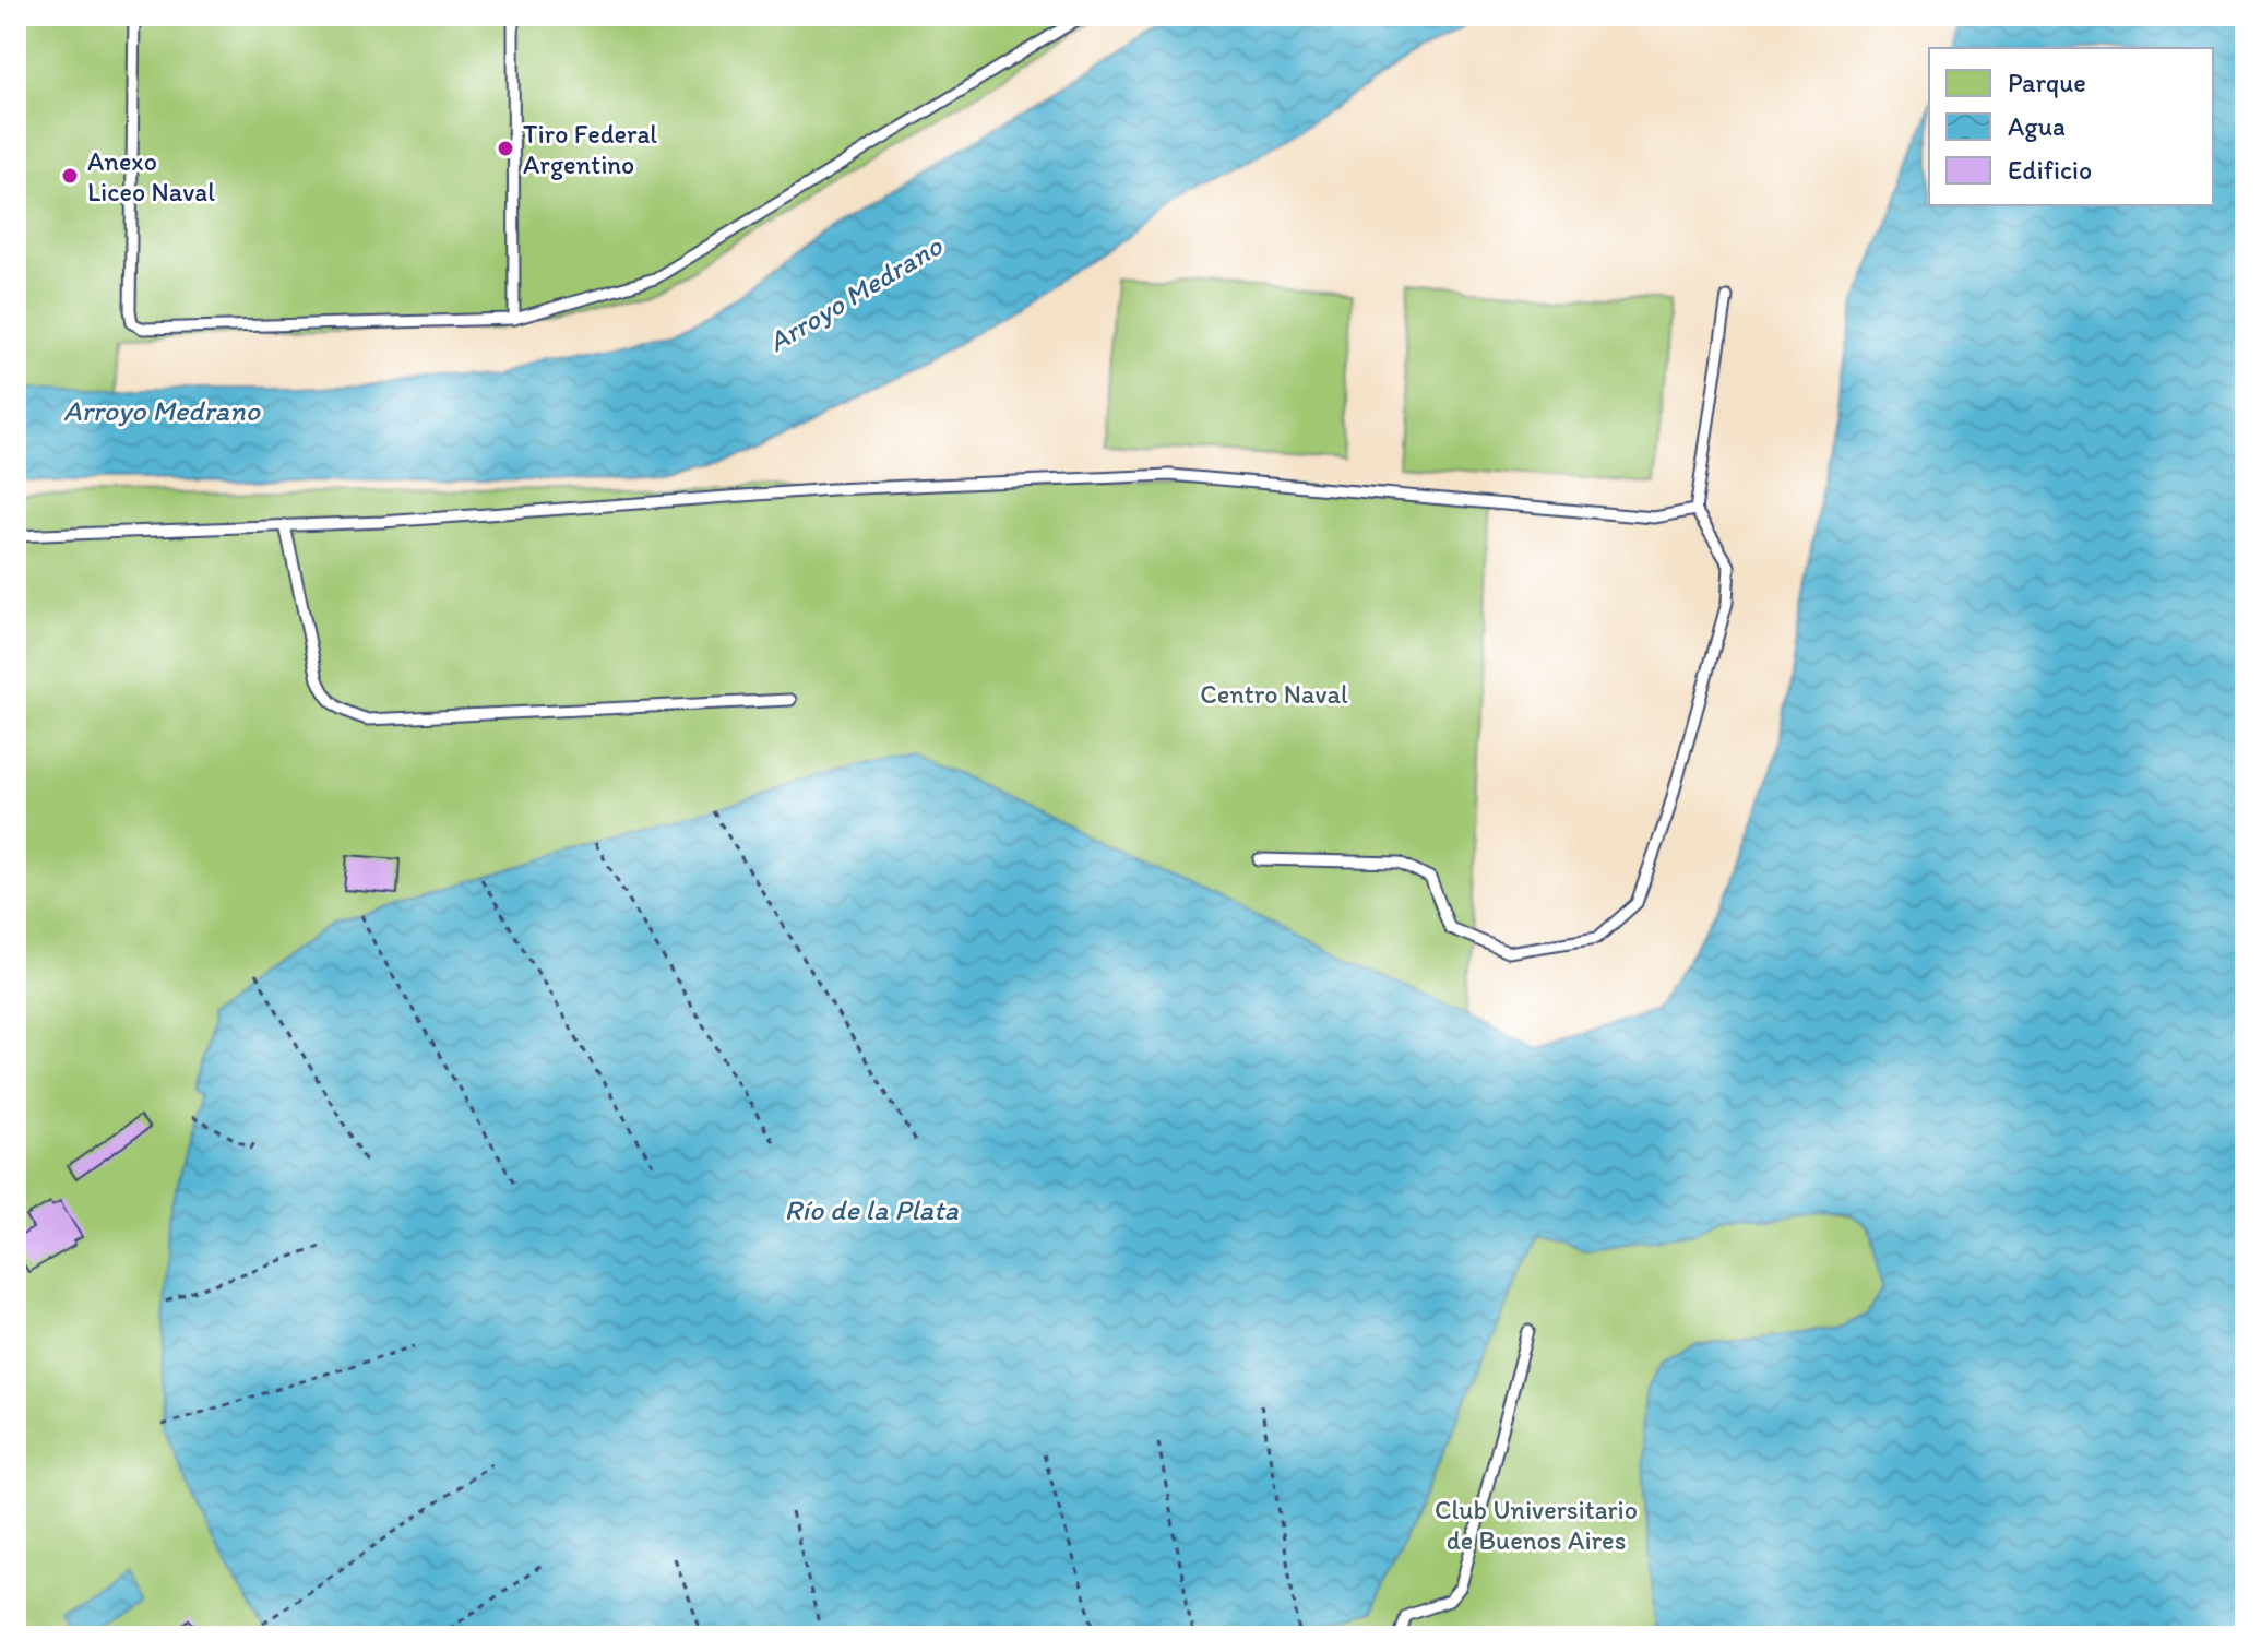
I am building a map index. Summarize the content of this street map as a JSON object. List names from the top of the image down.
{
  "water": ["Arroyo Medrano", "Río de la Plata"],
  "parks": ["Centro Naval", "Club Universitario de Buenos Aires"],
  "places": ["Tiro Federal Argentino", "Anexo Liceo Naval"],
  "legend": ["Parque", "Agua", "Edificio"]
}
